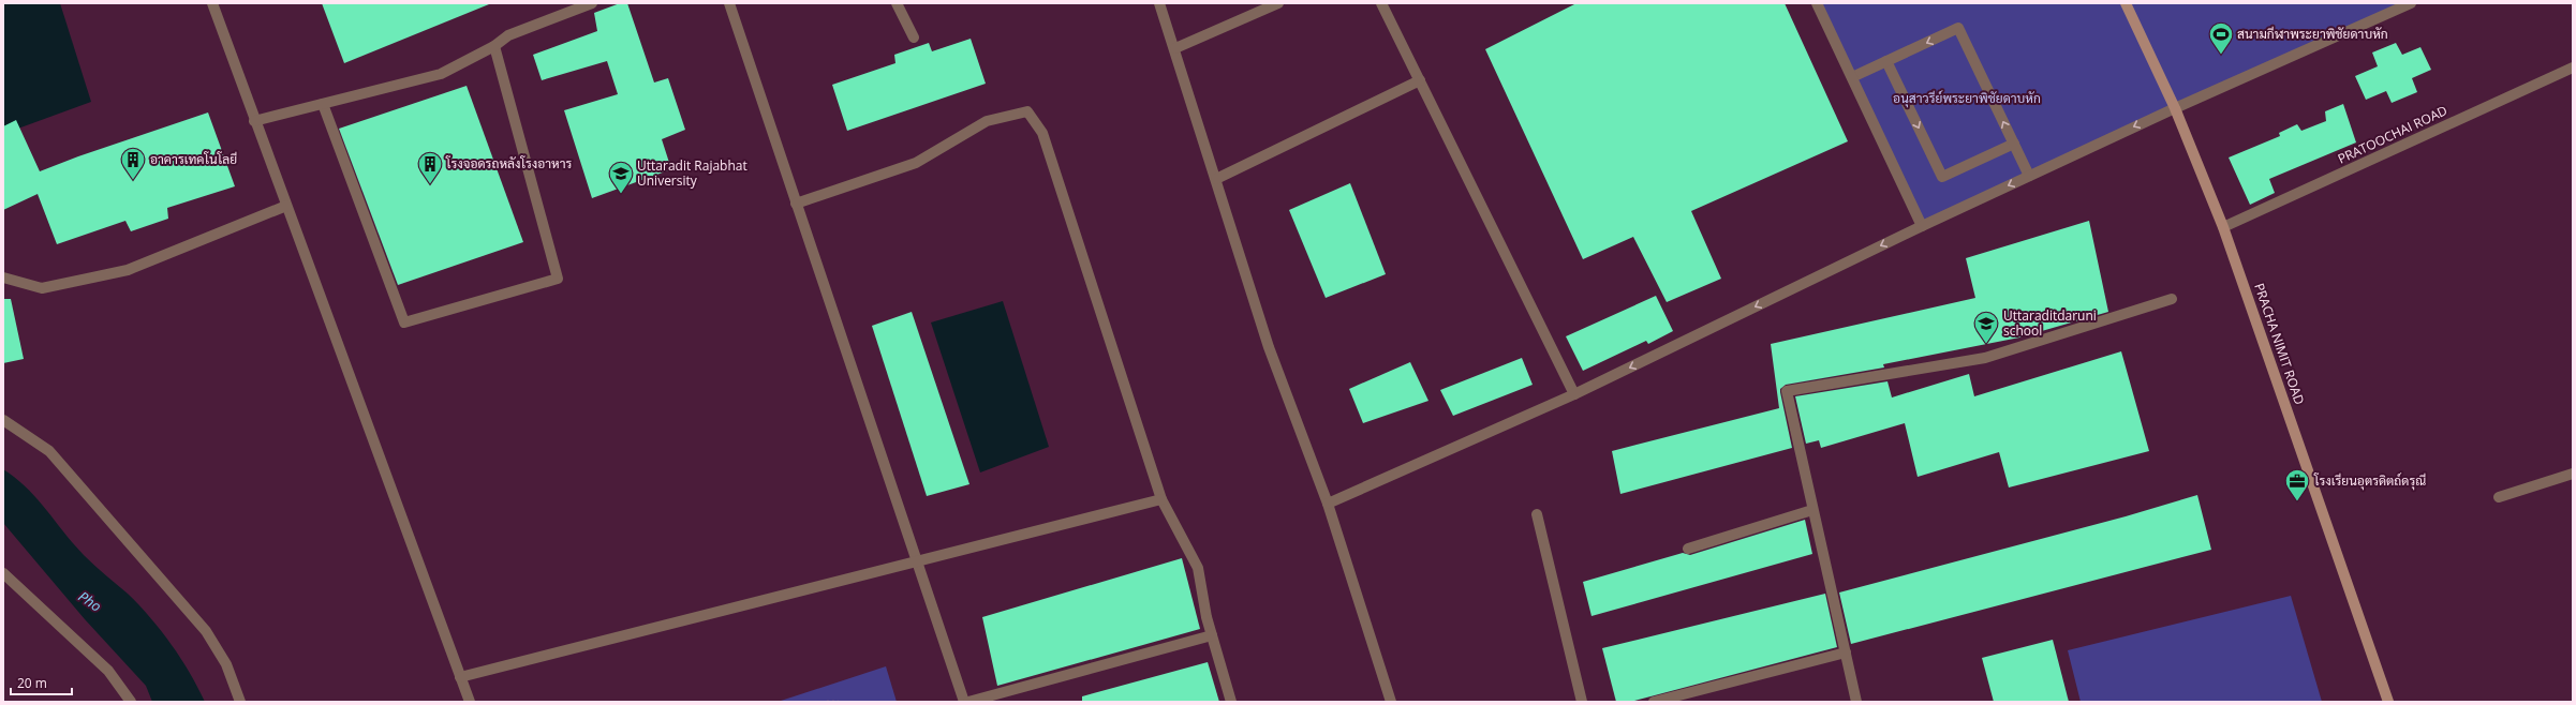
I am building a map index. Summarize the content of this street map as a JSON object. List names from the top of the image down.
{
  "streets": {
    "main road": ["PRACHA NIMIT ROAD"],
    "street": ["PRATOOCHAI ROAD"]
  },
  "crossings": [
    ["PRATOOCHAI ROAD", "PRACHA NIMIT ROAD"]
  ],
  "water": ["Pho"],
  "parks": ["อนุสาวรีย์พระยาพิชัยดาบหัก"],
  "places": {
    "sports": ["สนามกีฬาพระยาพิชัยดาบหัก"],
    "building": ["อาคารเทคโนโลยี", "โรงจอดรถหลังโรงอาหาร"],
    "school or university": ["Uttaradit Rajabhat University", "Uttaraditdaruni school"],
    "office": ["โรงเรียนอุตรดิตถ์ดรุณี"]
  },
  "scale_bar": "20 m"
}
